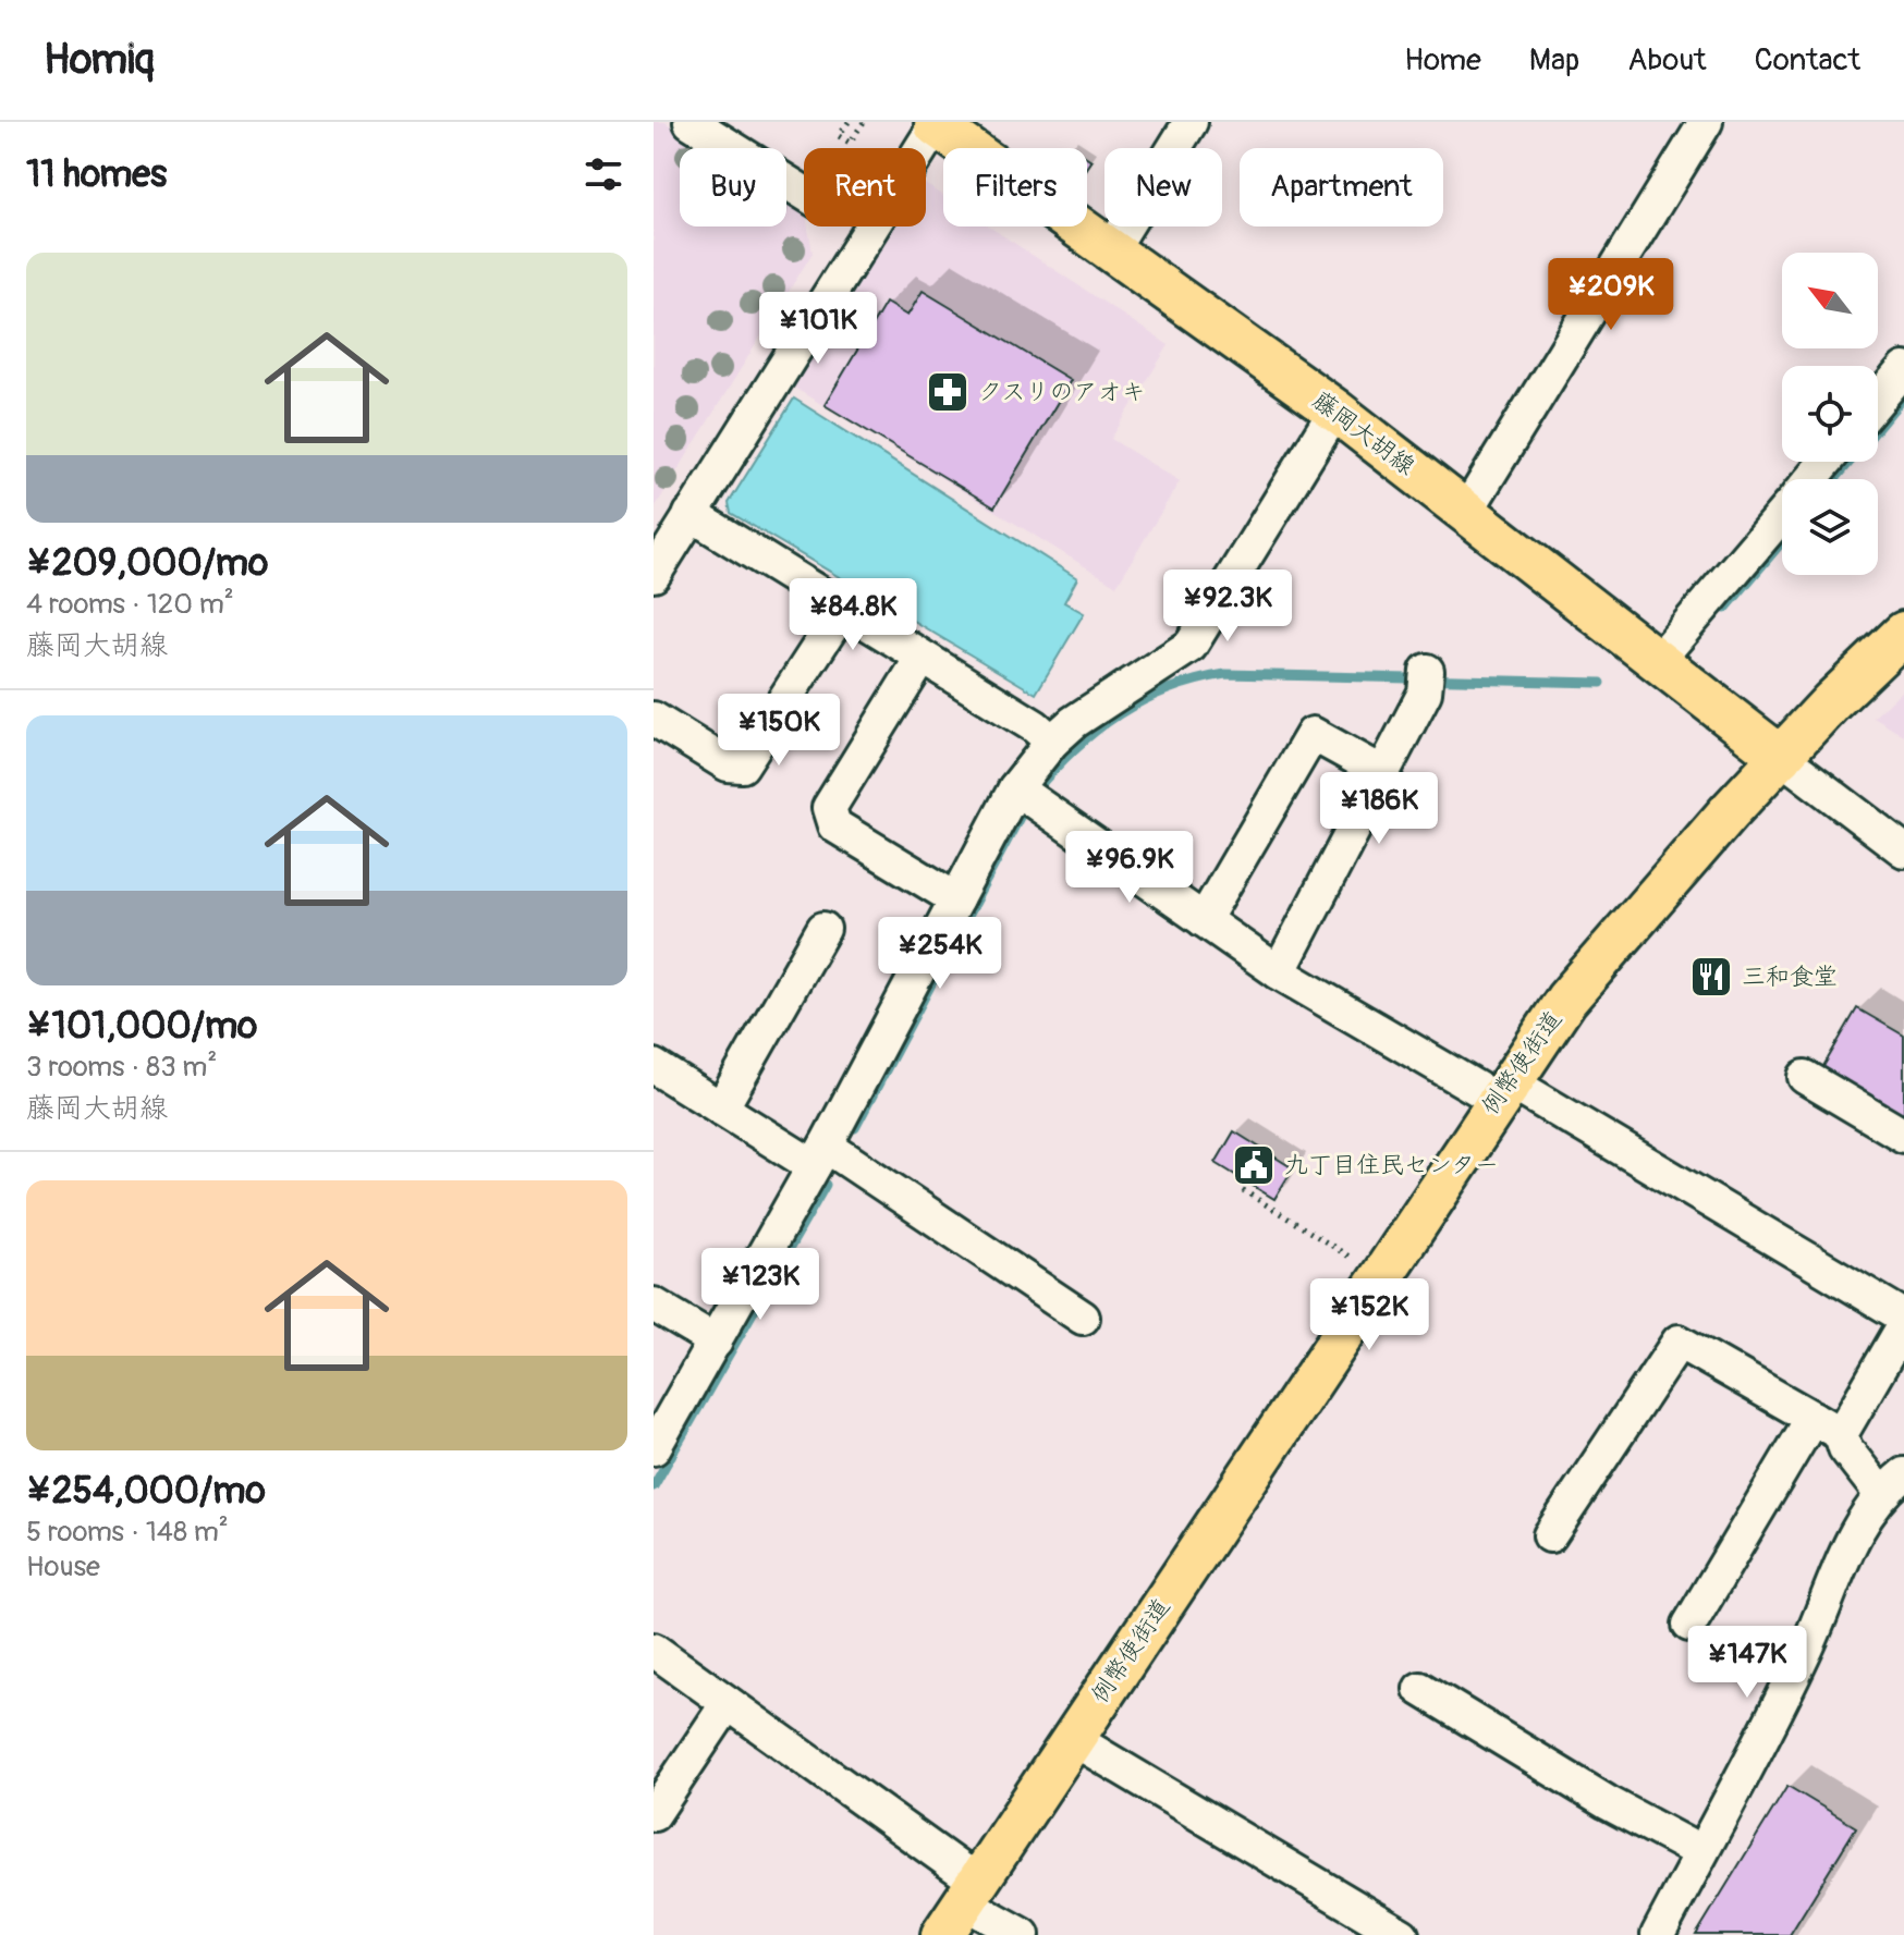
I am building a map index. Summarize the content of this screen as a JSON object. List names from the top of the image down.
{
  "streets": {
    "main road": ["藤岡大胡線", "例幣使街道"]
  },
  "crossings": [
    ["藤岡大胡線", "例幣使街道"]
  ],
  "places": {
    "pharmacy": ["クスリのアオキ"],
    "restaurant": ["三和食堂"],
    "public building": ["九丁目住民センター"]
  },
  "north": "top left",
  "page": {
    "header": "Homiq",
    "nav": [
      "Home",
      "Map",
      "About",
      "Contact"
    ],
    "heading": "11 homes",
    "chip": [
      "Buy",
      "Rent",
      "Filters",
      "New",
      "Apartment"
    ],
    "list": [
      {
        "name": "¥209,000/mo",
        "note": "4 rooms · 120 m² · 藤岡大胡線"
      },
      {
        "name": "¥101,000/mo",
        "note": "3 rooms · 83 m² · 藤岡大胡線"
      },
      {
        "name": "¥254,000/mo",
        "note": "5 rooms · 148 m² · House"
      }
    ],
    "price": [
      "¥209K",
      "¥101K",
      "¥92.3K",
      "¥84.8K",
      "¥150K",
      "¥186K",
      "¥96.9K",
      "¥254K",
      "¥123K",
      "¥152K",
      "¥147K"
    ]
  }
}
